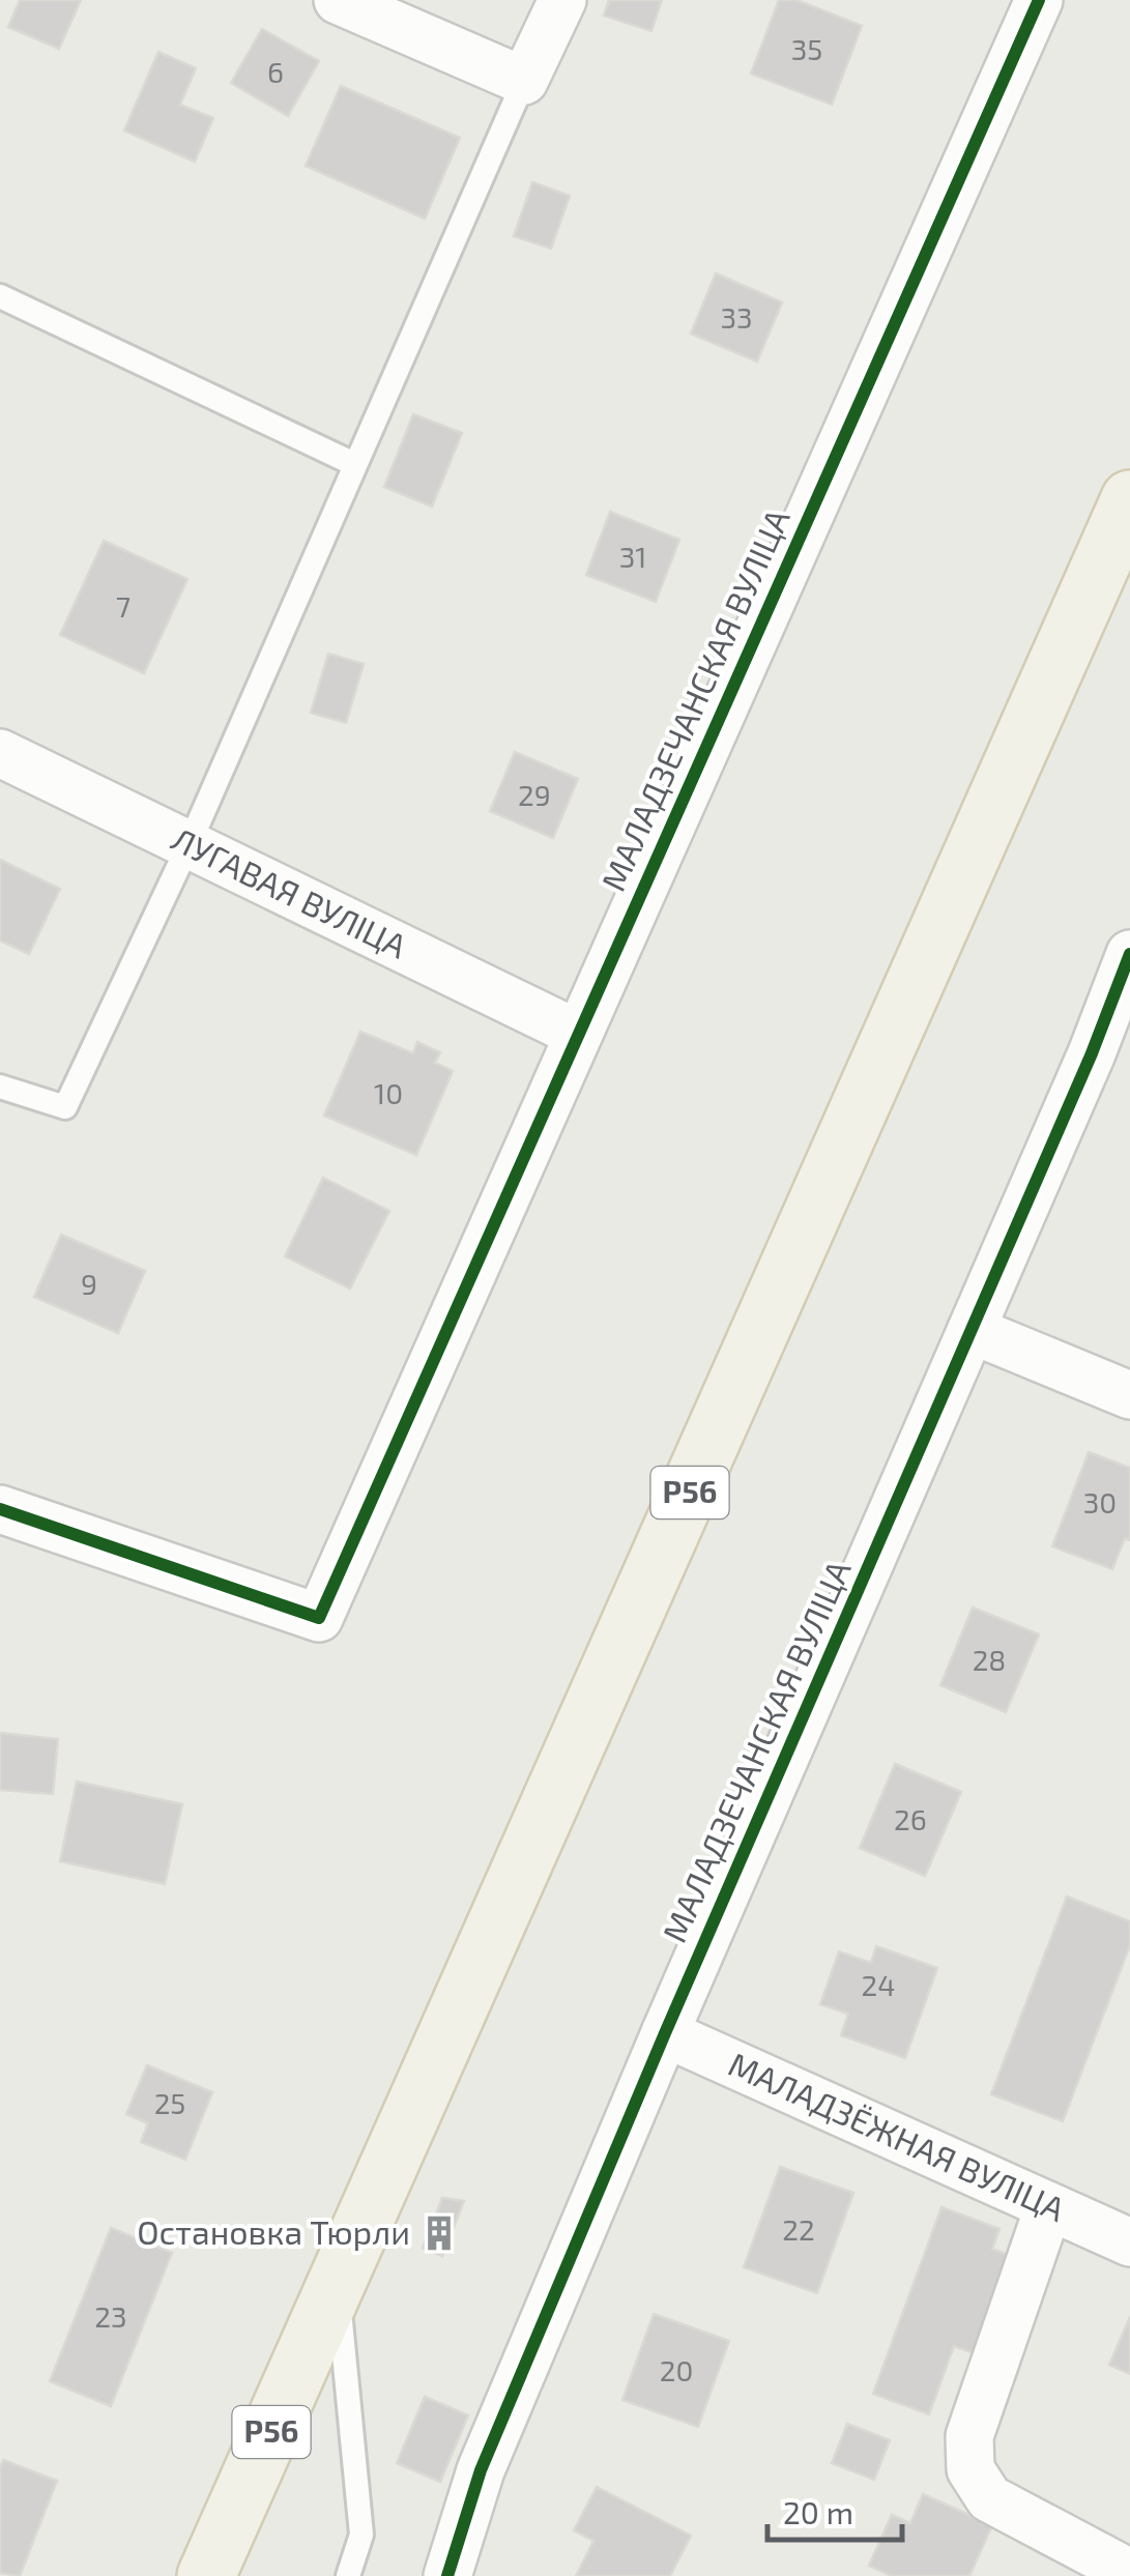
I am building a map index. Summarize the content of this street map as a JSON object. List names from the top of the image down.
{
  "streets": {
    "main road": ["Р56"],
    "street": ["МАЛАДЗЕЧАНСКАЯ ВУЛІЦА", "ЛУГАВАЯ ВУЛІЦА", "МАЛАДЗЁЖНАЯ ВУЛІЦА"]
  },
  "crossings": [
    ["МАЛАДЗЕЧАНСКАЯ ВУЛІЦА", "ЛУГАВАЯ ВУЛІЦА"],
    ["МАЛАДЗЕЧАНСКАЯ ВУЛІЦА", "МАЛАДЗЁЖНАЯ ВУЛІЦА"]
  ],
  "places": {
    "building": ["Остановка Тюрли"]
  },
  "house_numbers": [
    "35",
    "6",
    "33",
    "31",
    "7",
    "29",
    "10",
    "9",
    "30",
    "28",
    "26",
    "24",
    "25",
    "22",
    "23",
    "20"
  ],
  "scale_bar": "20 m"
}
